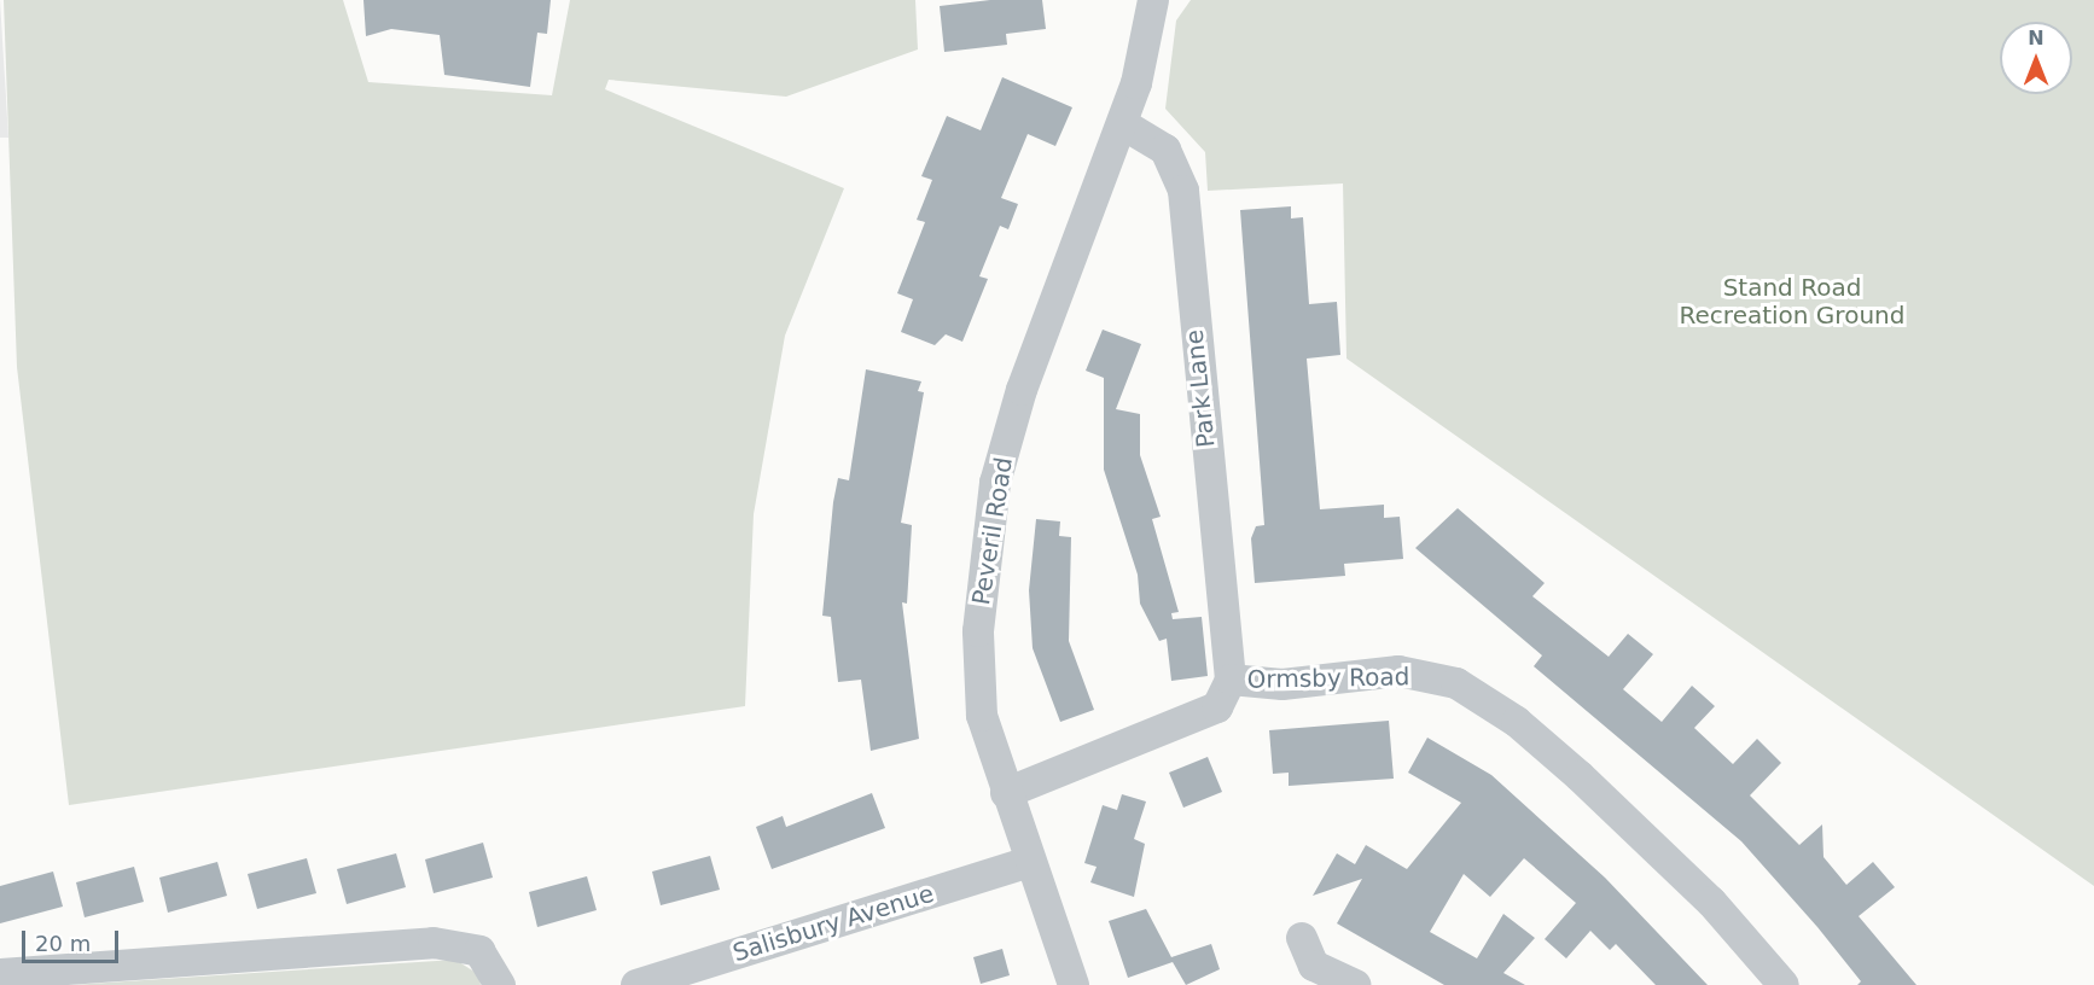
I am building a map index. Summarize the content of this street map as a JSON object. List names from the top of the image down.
{
  "streets": {
    "street": [
      "Park Lane",
      "Peveril Road",
      "Ormsby Road",
      "Salisbury Avenue"
    ]
  },
  "crossings": [
    ["Park Lane", "Peveril Road"],
    ["Park Lane", "Ormsby Road"],
    ["Peveril Road", "Ormsby Road"],
    ["Peveril Road", "Salisbury Avenue"]
  ],
  "parks": ["Stand Road Recreation Ground"],
  "scale_bar": "20 m",
  "north": "top"
}
